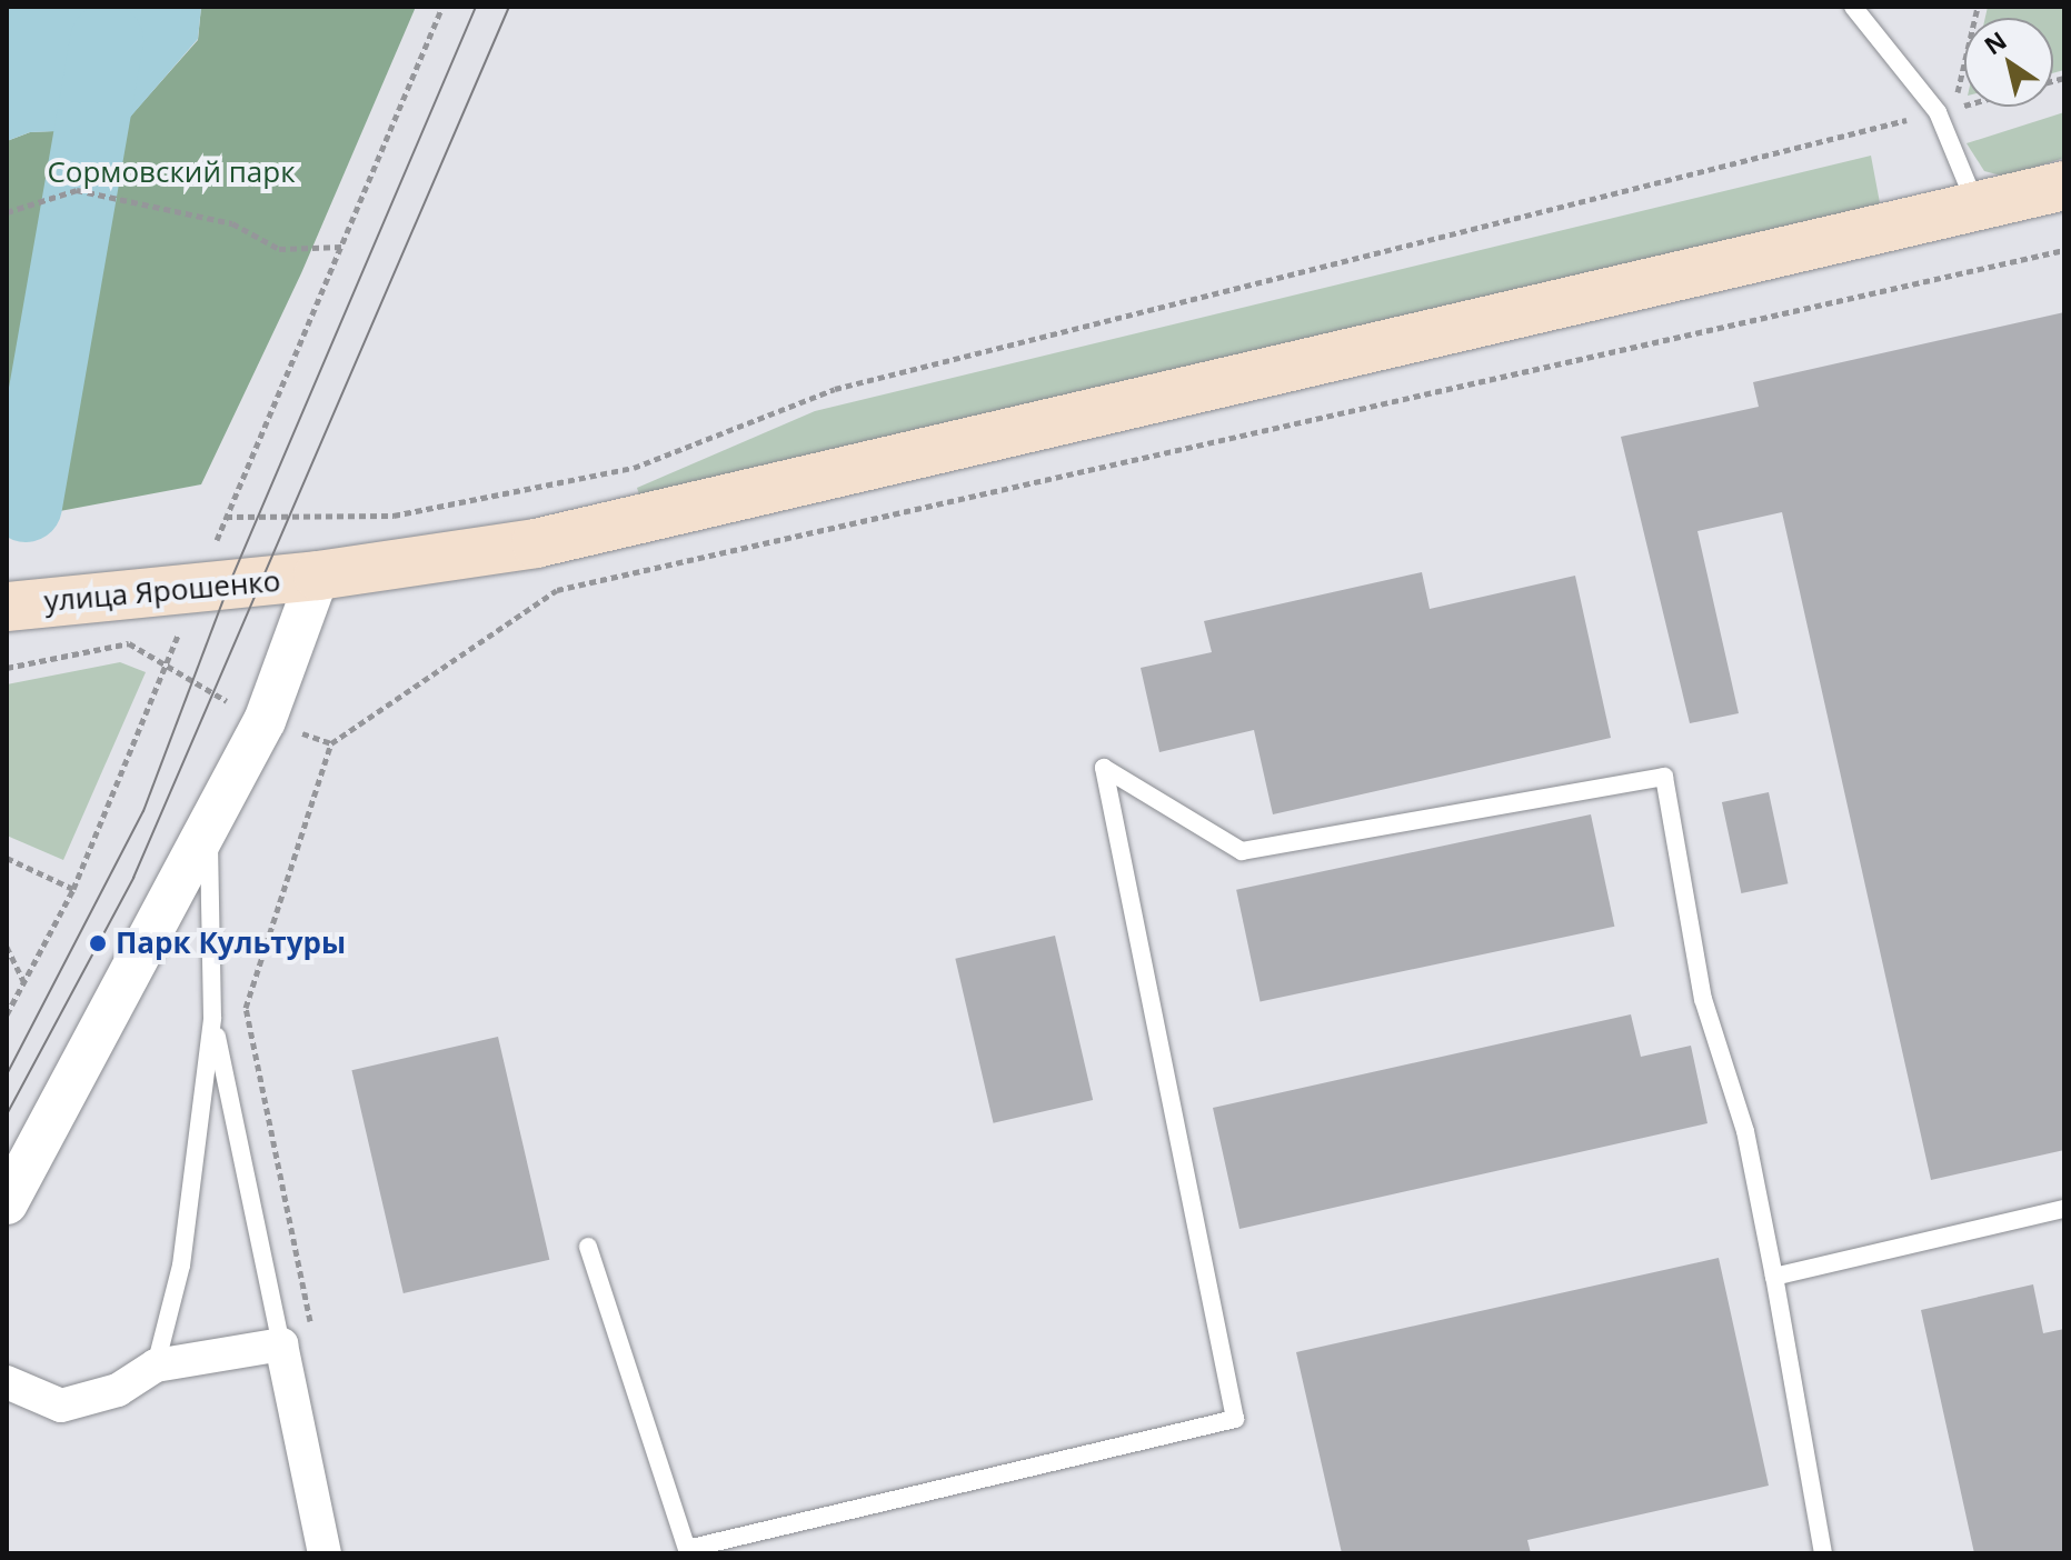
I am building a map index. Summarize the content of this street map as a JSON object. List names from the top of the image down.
{
  "streets": {
    "main road": ["улица Ярошенко"]
  },
  "parks": ["Сормовский парк"],
  "places": ["Парк Культуры"],
  "north": "top left"
}
